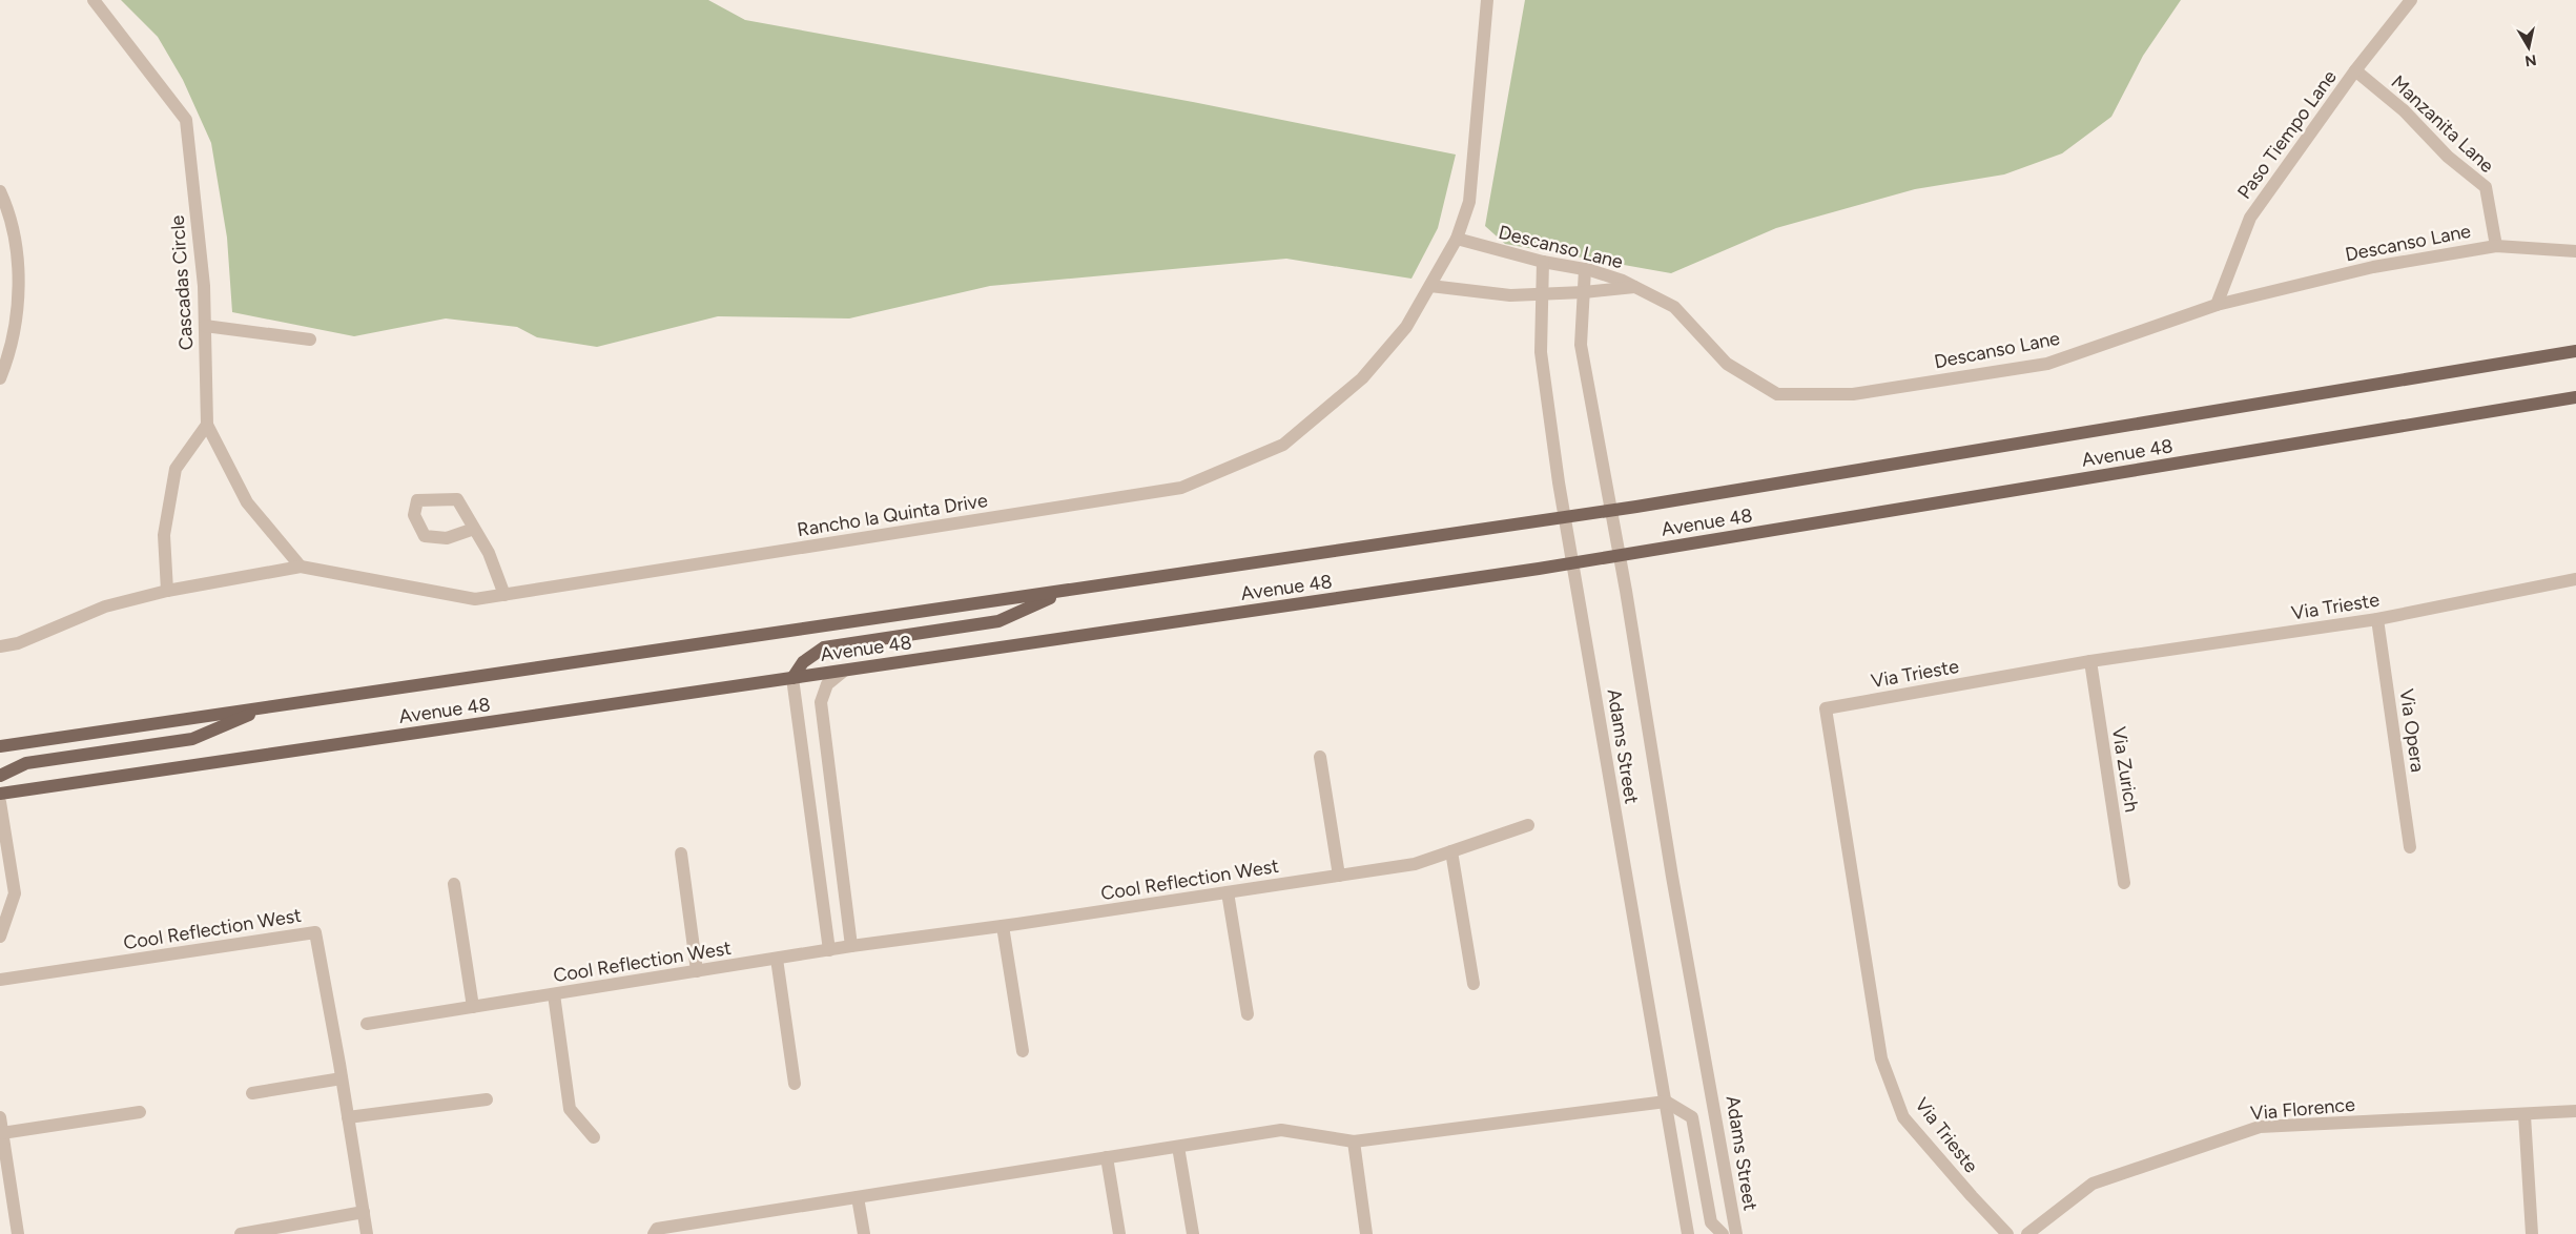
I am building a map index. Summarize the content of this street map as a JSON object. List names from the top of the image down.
{
  "streets": {
    "main road": ["Avenue 48"],
    "street": [
      "Manzanita Lane",
      "Paso Tiempo Lane",
      "Descanso Lane",
      "Cascadas Circle",
      "Rancho la Quinta Drive",
      "Via Trieste",
      "Via Opera",
      "Adams Street",
      "Via Zurich",
      "Cool Reflection West",
      "Via Florence"
    ]
  },
  "crossings": [
    ["Manzanita Lane", "Paso Tiempo Lane"],
    ["Manzanita Lane", "Descanso Lane"],
    ["Paso Tiempo Lane", "Descanso Lane"],
    ["Descanso Lane", "Rancho la Quinta Drive"],
    ["Descanso Lane", "Adams Street"],
    ["Cascadas Circle", "Rancho la Quinta Drive"],
    ["Avenue 48", "Adams Street"],
    ["Via Trieste", "Via Opera"],
    ["Via Trieste", "Via Zurich"]
  ],
  "north": "bottom"
}
